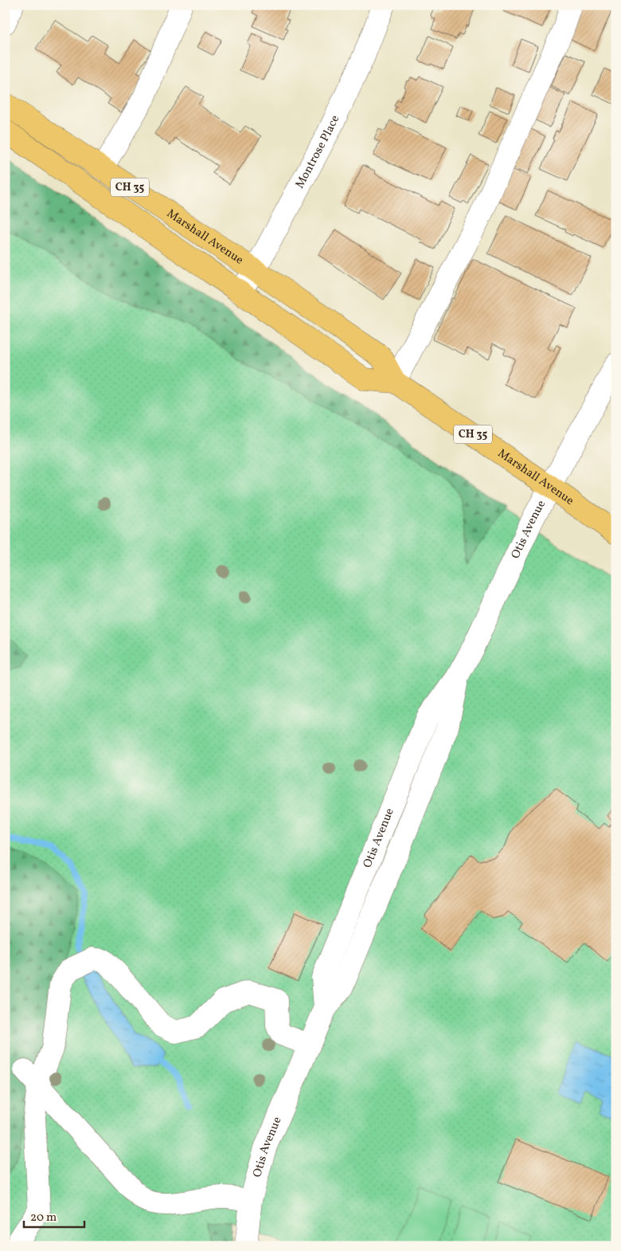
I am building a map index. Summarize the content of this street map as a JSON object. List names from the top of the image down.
{
  "streets": {
    "main road": ["CH 35", "Marshall Avenue"],
    "street": ["Montrose Place", "Otis Avenue"]
  },
  "crossings": [
    ["Montrose Place", "Marshall Avenue"],
    ["Marshall Avenue", "Otis Avenue"]
  ],
  "scale_bar": "20 m"
}
